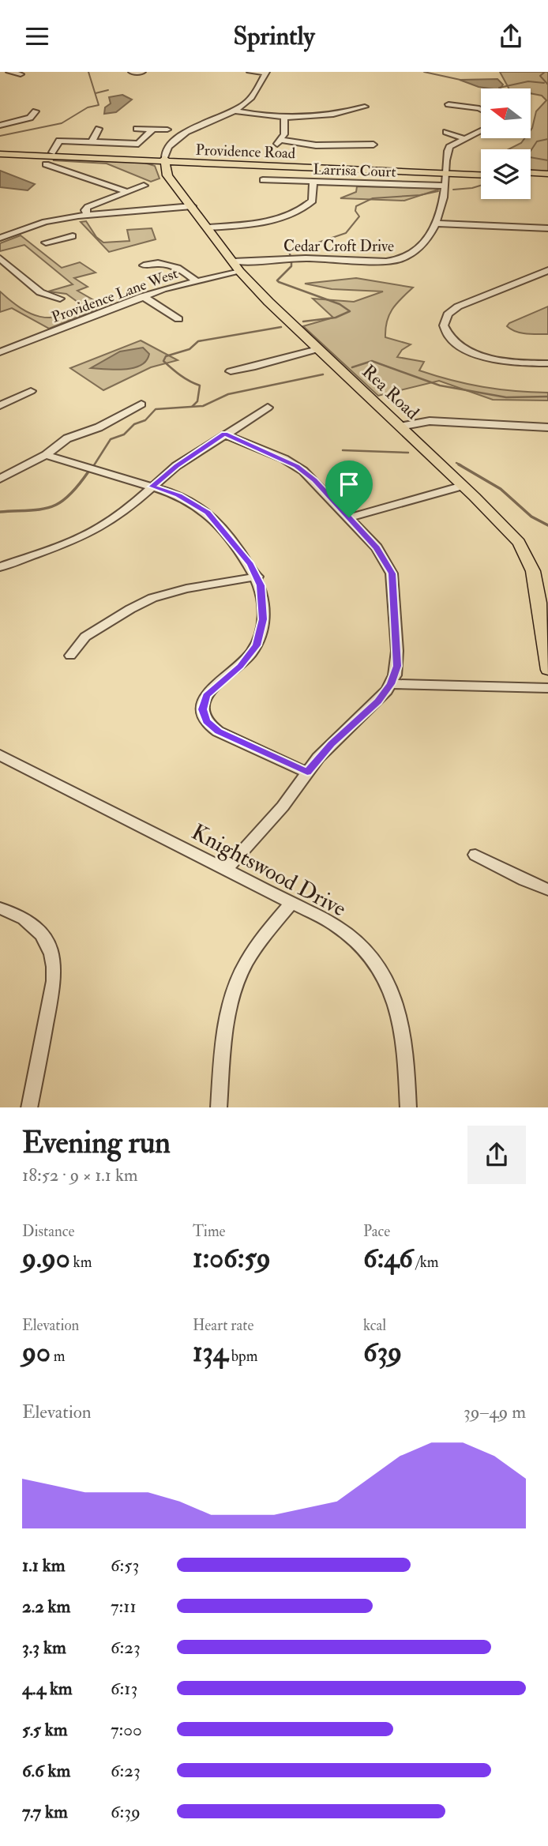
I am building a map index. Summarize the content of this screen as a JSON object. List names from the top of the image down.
{
  "streets": {
    "main road": ["Providence Road", "Rea Road"],
    "street": [
      "Larrisa Court",
      "Cedar Croft Drive",
      "Providence Lane West",
      "Knightswood Drive"
    ]
  },
  "crossings": [
    ["Providence Road", "Cedar Croft Drive"],
    ["Providence Road", "Rea Road"],
    ["Larrisa Court", "Cedar Croft Drive"],
    ["Cedar Croft Drive", "Rea Road"],
    ["Providence Lane West", "Rea Road"]
  ],
  "north": "left",
  "page": {
    "header": "Sprintly",
    "heading": ["Evening run", "18:52 · 9 × 1.1 km"],
    "stats": [
      ["Distance", "9.90 km"],
      ["Time", "1:06:59"],
      ["Pace", "6:46 /km"],
      ["Elevation", "90 m"],
      ["Heart rate", "134 bpm"],
      ["kcal", "639"]
    ],
    "chart": ["Elevation", "39–49 m"],
    "list": [
      {
        "name": "1.1 km",
        "note": "6:53"
      },
      {
        "name": "2.2 km",
        "note": "7:11"
      },
      {
        "name": "3.3 km",
        "note": "6:23"
      },
      {
        "name": "4.4 km",
        "note": "6:13"
      },
      {
        "name": "5.5 km",
        "note": "7:00"
      },
      {
        "name": "6.6 km",
        "note": "6:23"
      },
      {
        "name": "7.7 km",
        "note": "6:39"
      }
    ]
  }
}
